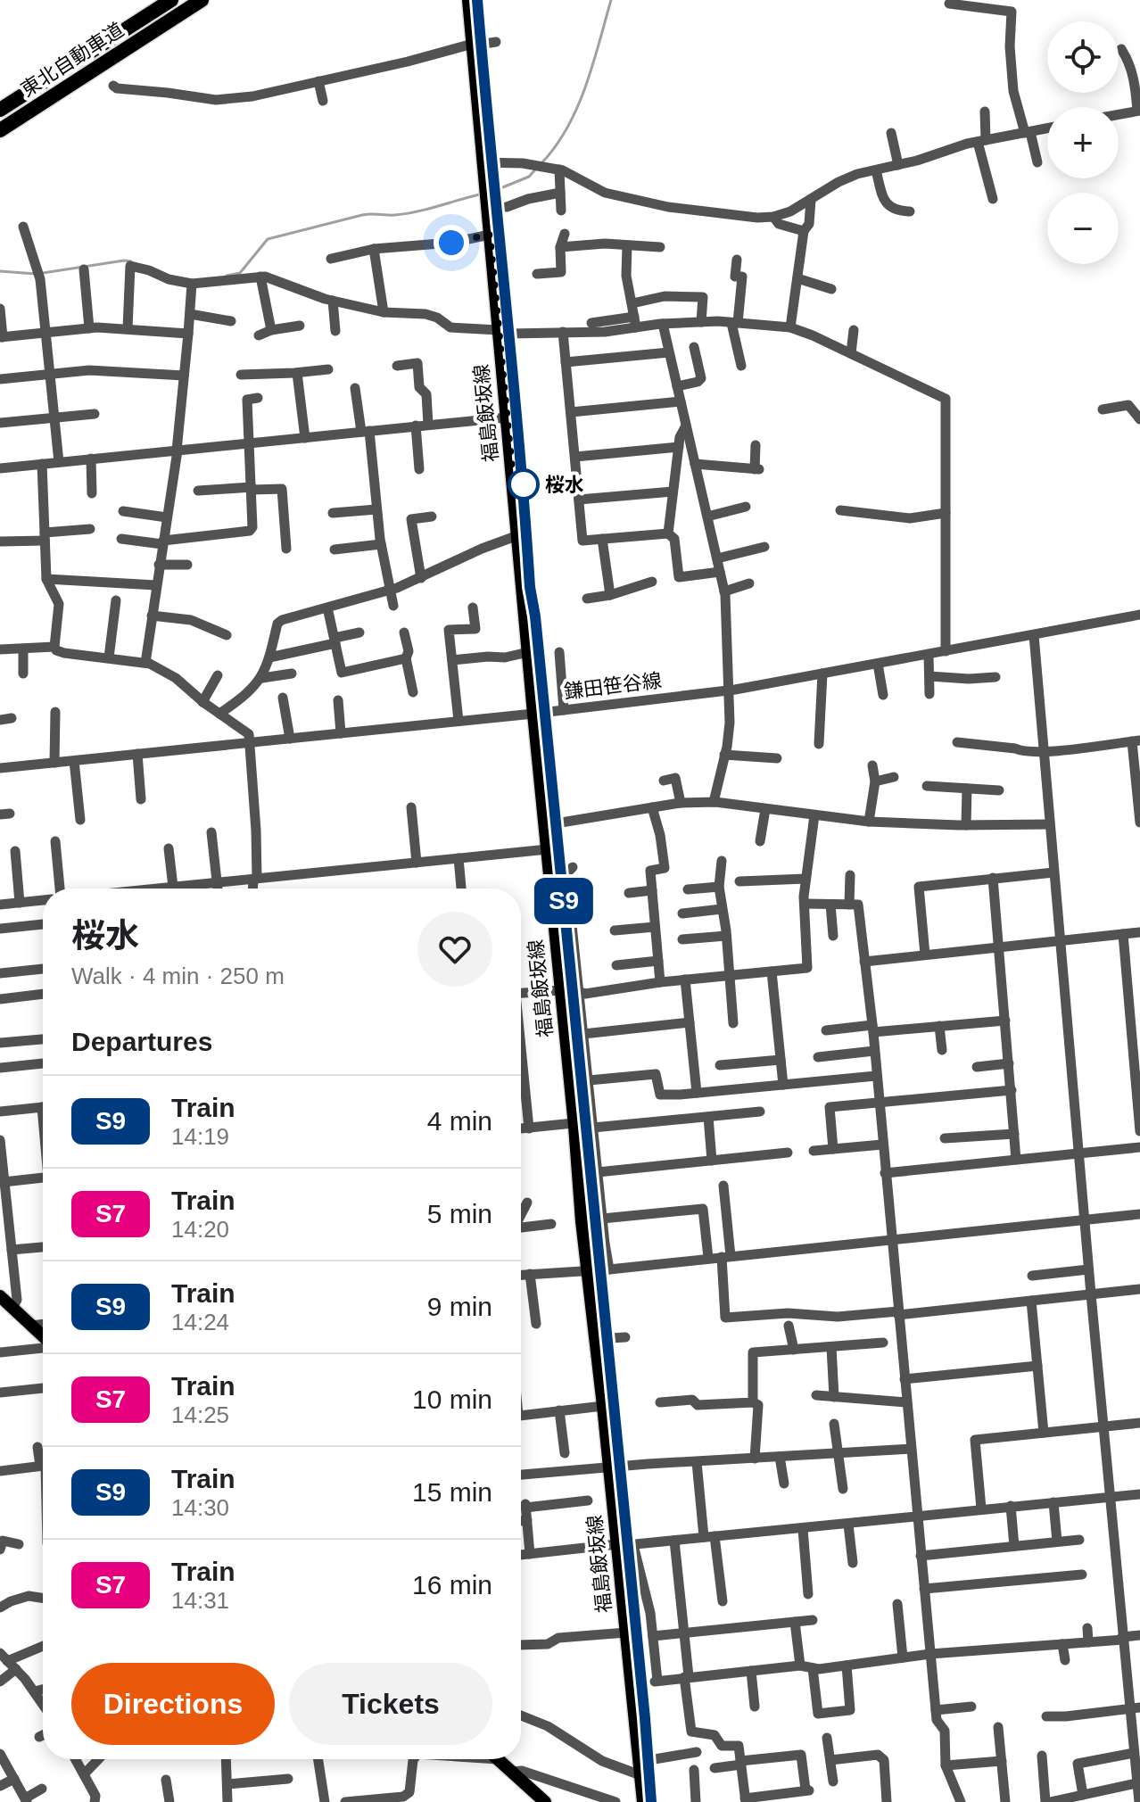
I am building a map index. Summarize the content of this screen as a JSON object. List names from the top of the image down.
{
  "streets": {
    "highway": ["東北自動車道"],
    "main road": ["福島飯坂線"],
    "street": ["鎌田笹谷線"]
  },
  "crossings": [
    ["福島飯坂線", "鎌田笹谷線"]
  ],
  "places": ["桜水"],
  "page": {
    "on_map": "S9",
    "map_buttons": ["+", "−"],
    "heading": [
      ["桜水", "Walk · 4 min · 250 m"],
      "Departures"
    ],
    "list": [
      {
        "mark": "S9",
        "name": "Train",
        "note": "14:19",
        "value": "4 min"
      },
      {
        "mark": "S7",
        "name": "Train",
        "note": "14:20",
        "value": "5 min"
      },
      {
        "mark": "S9",
        "name": "Train",
        "note": "14:24",
        "value": "9 min"
      },
      {
        "mark": "S7",
        "name": "Train",
        "note": "14:25",
        "value": "10 min"
      },
      {
        "mark": "S9",
        "name": "Train",
        "note": "14:30",
        "value": "15 min"
      },
      {
        "mark": "S7",
        "name": "Train",
        "note": "14:31",
        "value": "16 min"
      }
    ],
    "buttons": ["Directions", "Tickets"]
  }
}
